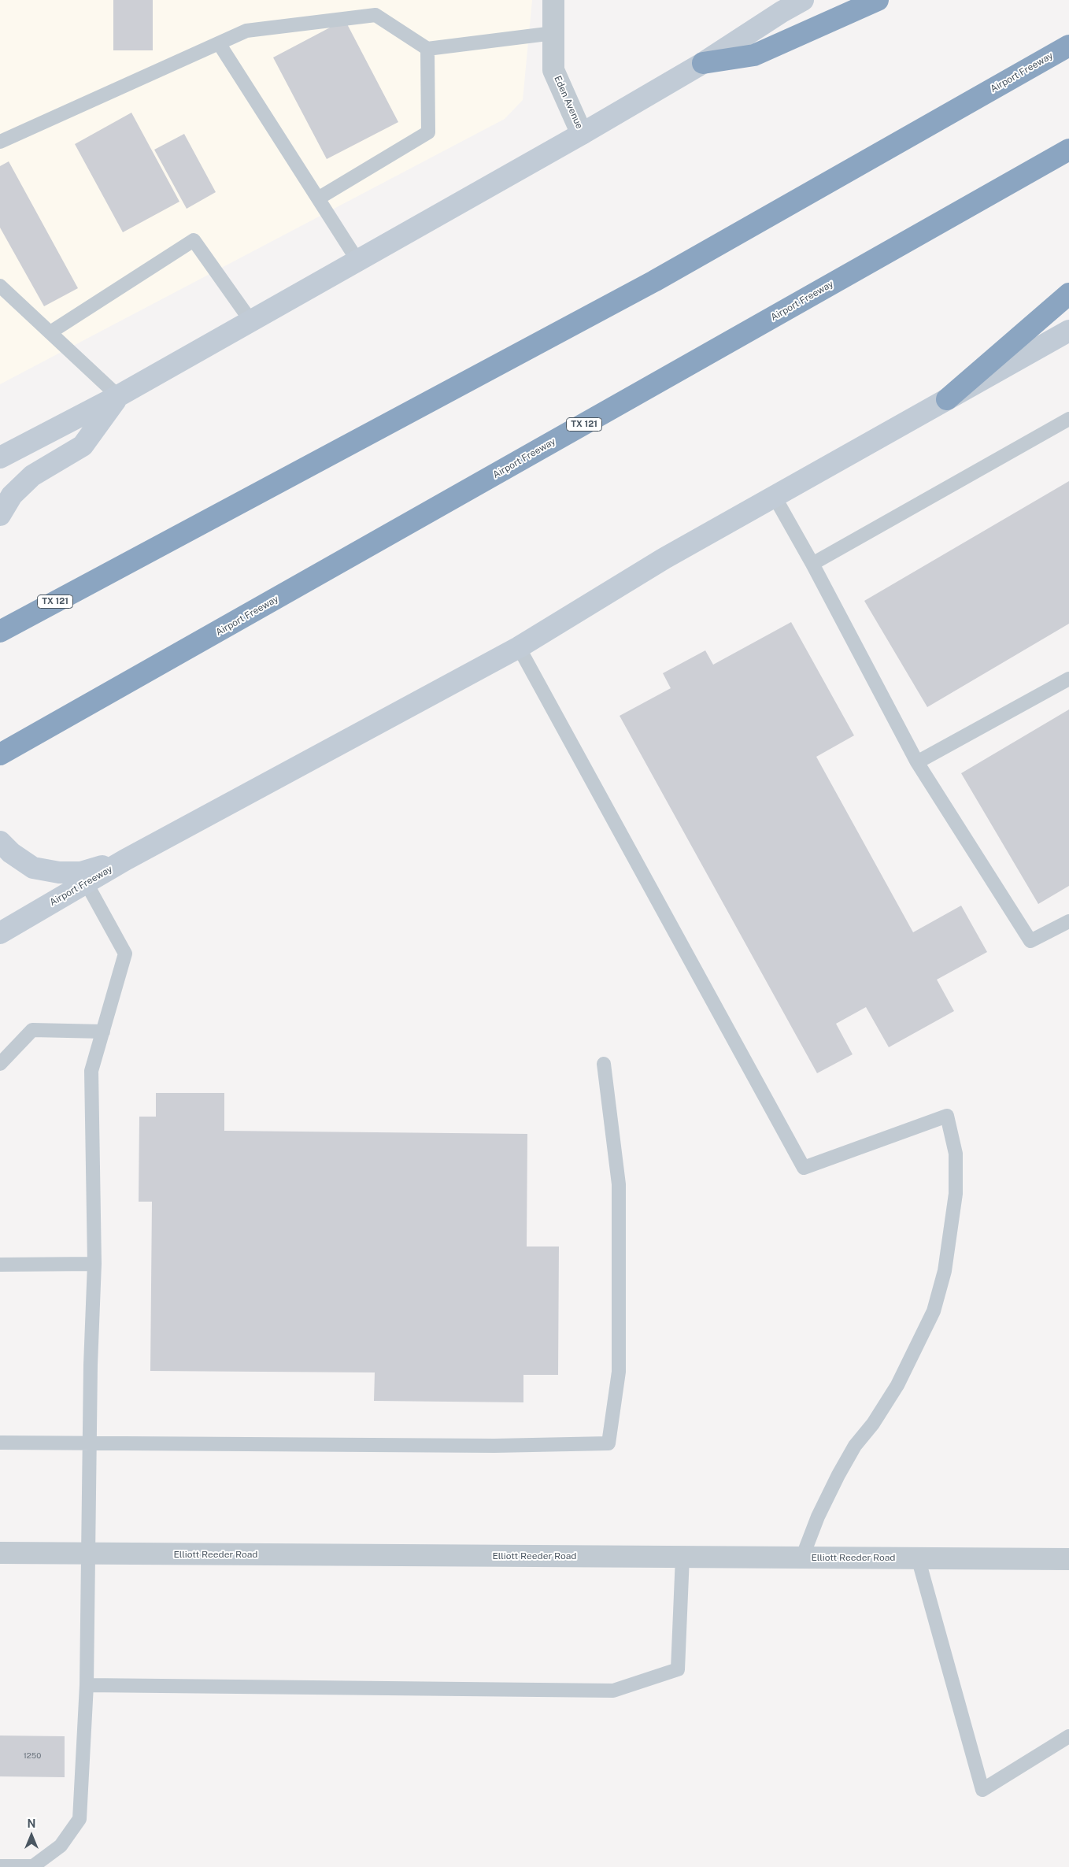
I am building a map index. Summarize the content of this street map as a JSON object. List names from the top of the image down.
{
  "streets": {
    "highway": ["Airport Freeway", "TX 121"],
    "street": ["Eden Avenue", "Elliott Reeder Road"]
  },
  "house_numbers": ["1250"],
  "north": "top"
}
